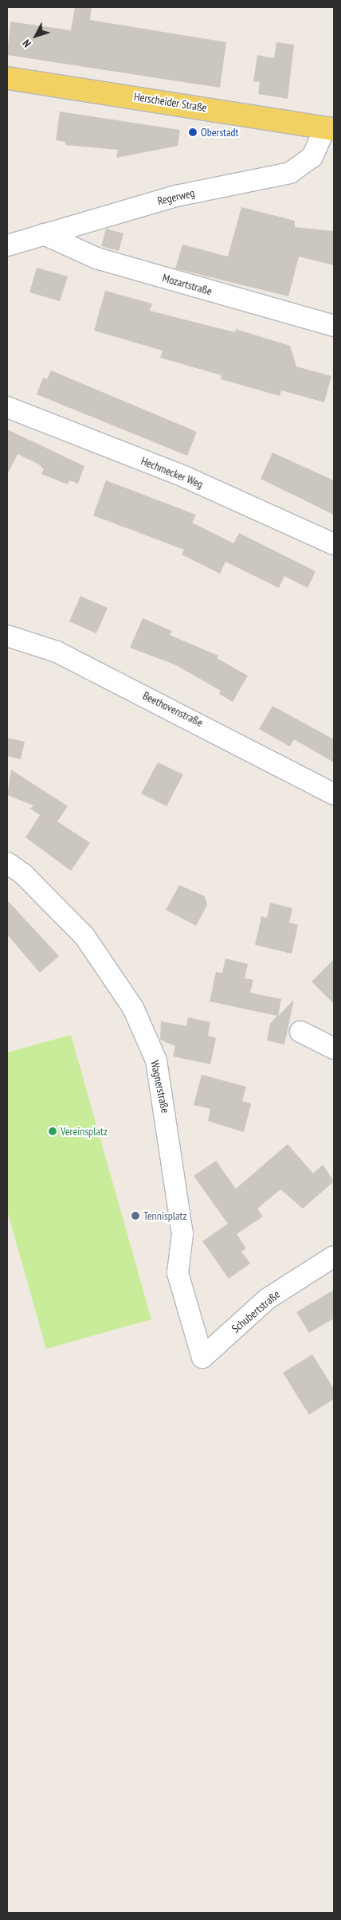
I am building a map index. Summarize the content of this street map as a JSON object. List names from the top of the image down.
{
  "streets": {
    "main road": ["Herscheider Straße"],
    "street": [
      "Regerweg",
      "Mozartstraße",
      "Hechmecker Weg",
      "Beethovenstraße",
      "Wagnerstraße",
      "Schubertstraße"
    ]
  },
  "crossings": [
    ["Herscheider Straße", "Regerweg"],
    ["Regerweg", "Mozartstraße"],
    ["Wagnerstraße", "Schubertstraße"]
  ],
  "places": ["Oberstadt", "Vereinsplatz", "Tennisplatz"],
  "north": "bottom left"
}
